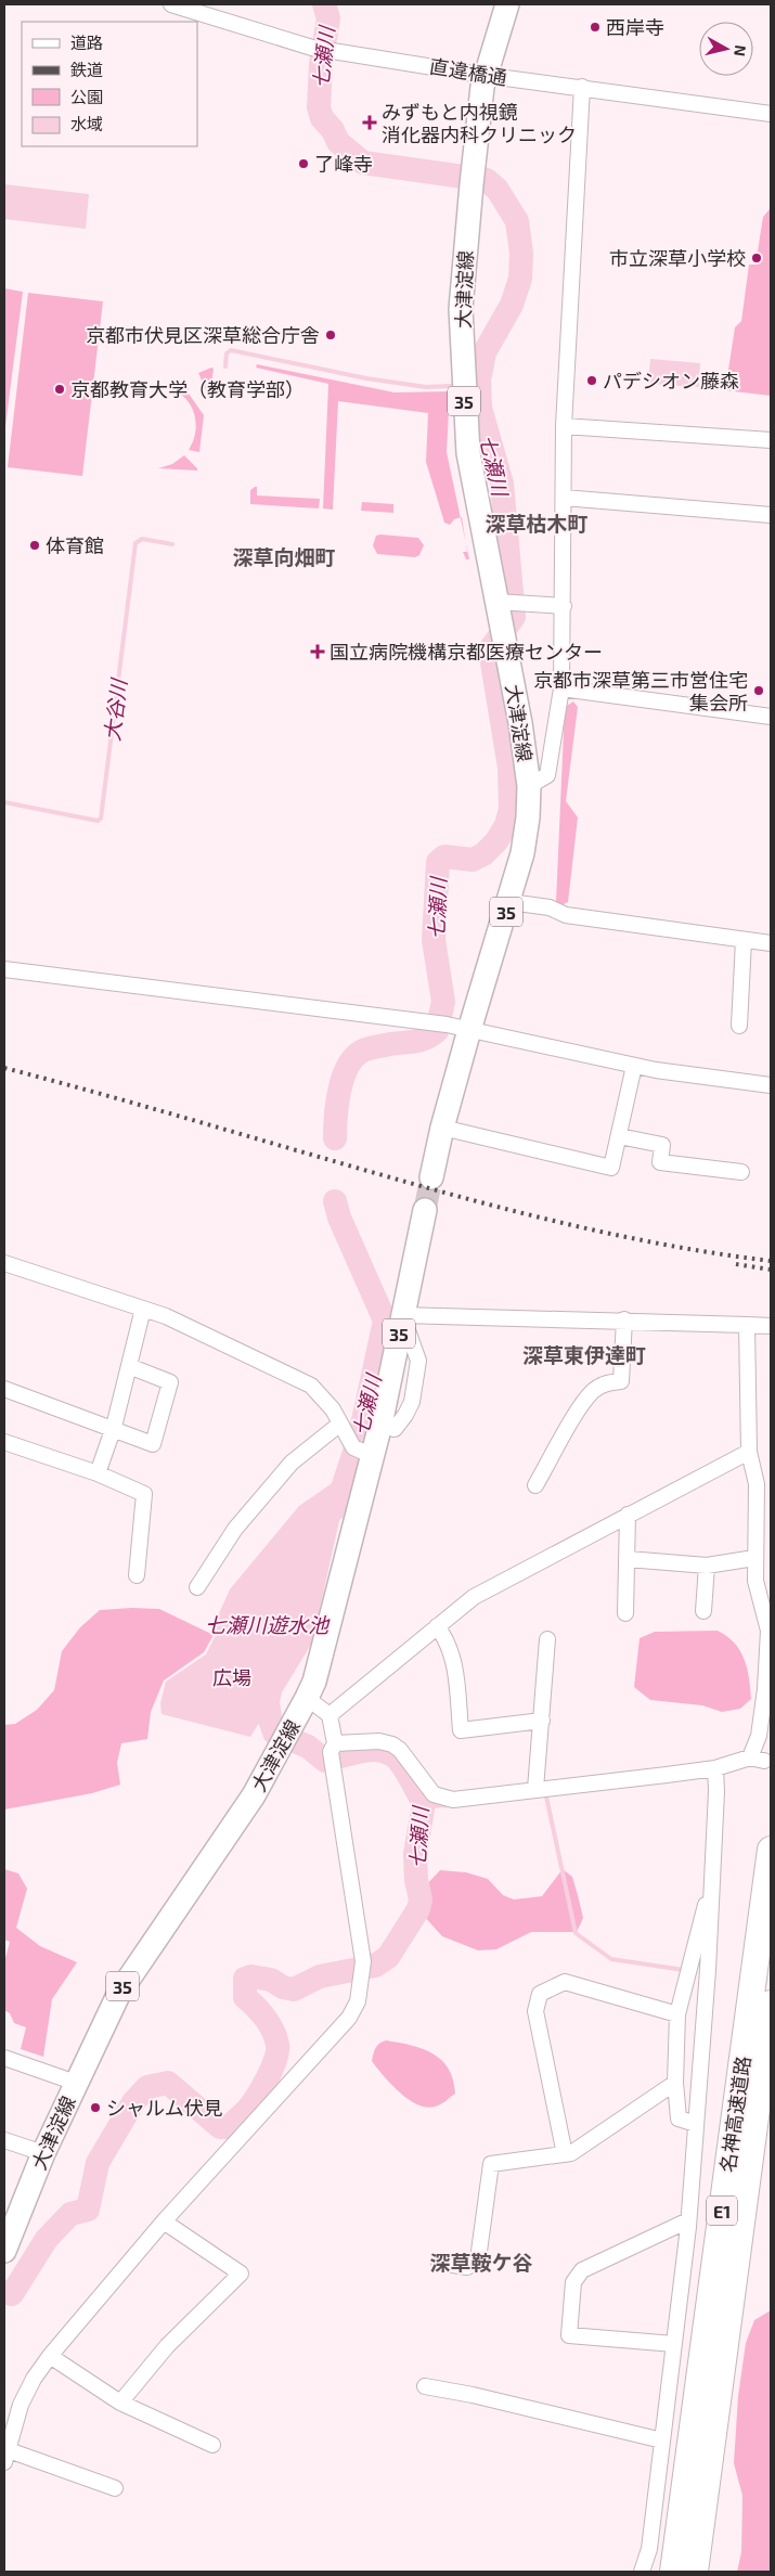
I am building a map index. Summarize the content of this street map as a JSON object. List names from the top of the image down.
{
  "streets": {
    "highway": ["名神高速道路", "E1"],
    "main road": ["大津淀線", "35"],
    "street": ["直違橋通"]
  },
  "crossings": [
    ["直違橋通", "大津淀線"]
  ],
  "districts": [
    "深草枯木町",
    "深草向畑町",
    "深草東伊達町",
    "深草鞍ケ谷"
  ],
  "water": ["七瀬川", "大谷川", "七瀬川遊水池"],
  "parks": ["広場"],
  "places": {
    "other": [
      "西岸寺",
      "了峰寺",
      "市立深草小学校",
      "京都市伏見区深草総合庁舎",
      "パデシオン藤森",
      "京都教育大学（教育学部）",
      "体育館",
      "京都市深草第三市営住宅 集会所",
      "シャルム伏見"
    ],
    "health": ["みずもと内視鏡 消化器内科クリニック", "国立病院機構京都医療センター"]
  },
  "legend": [
    "道路",
    "鉄道",
    "公園",
    "水域"
  ],
  "north": "right"
}
